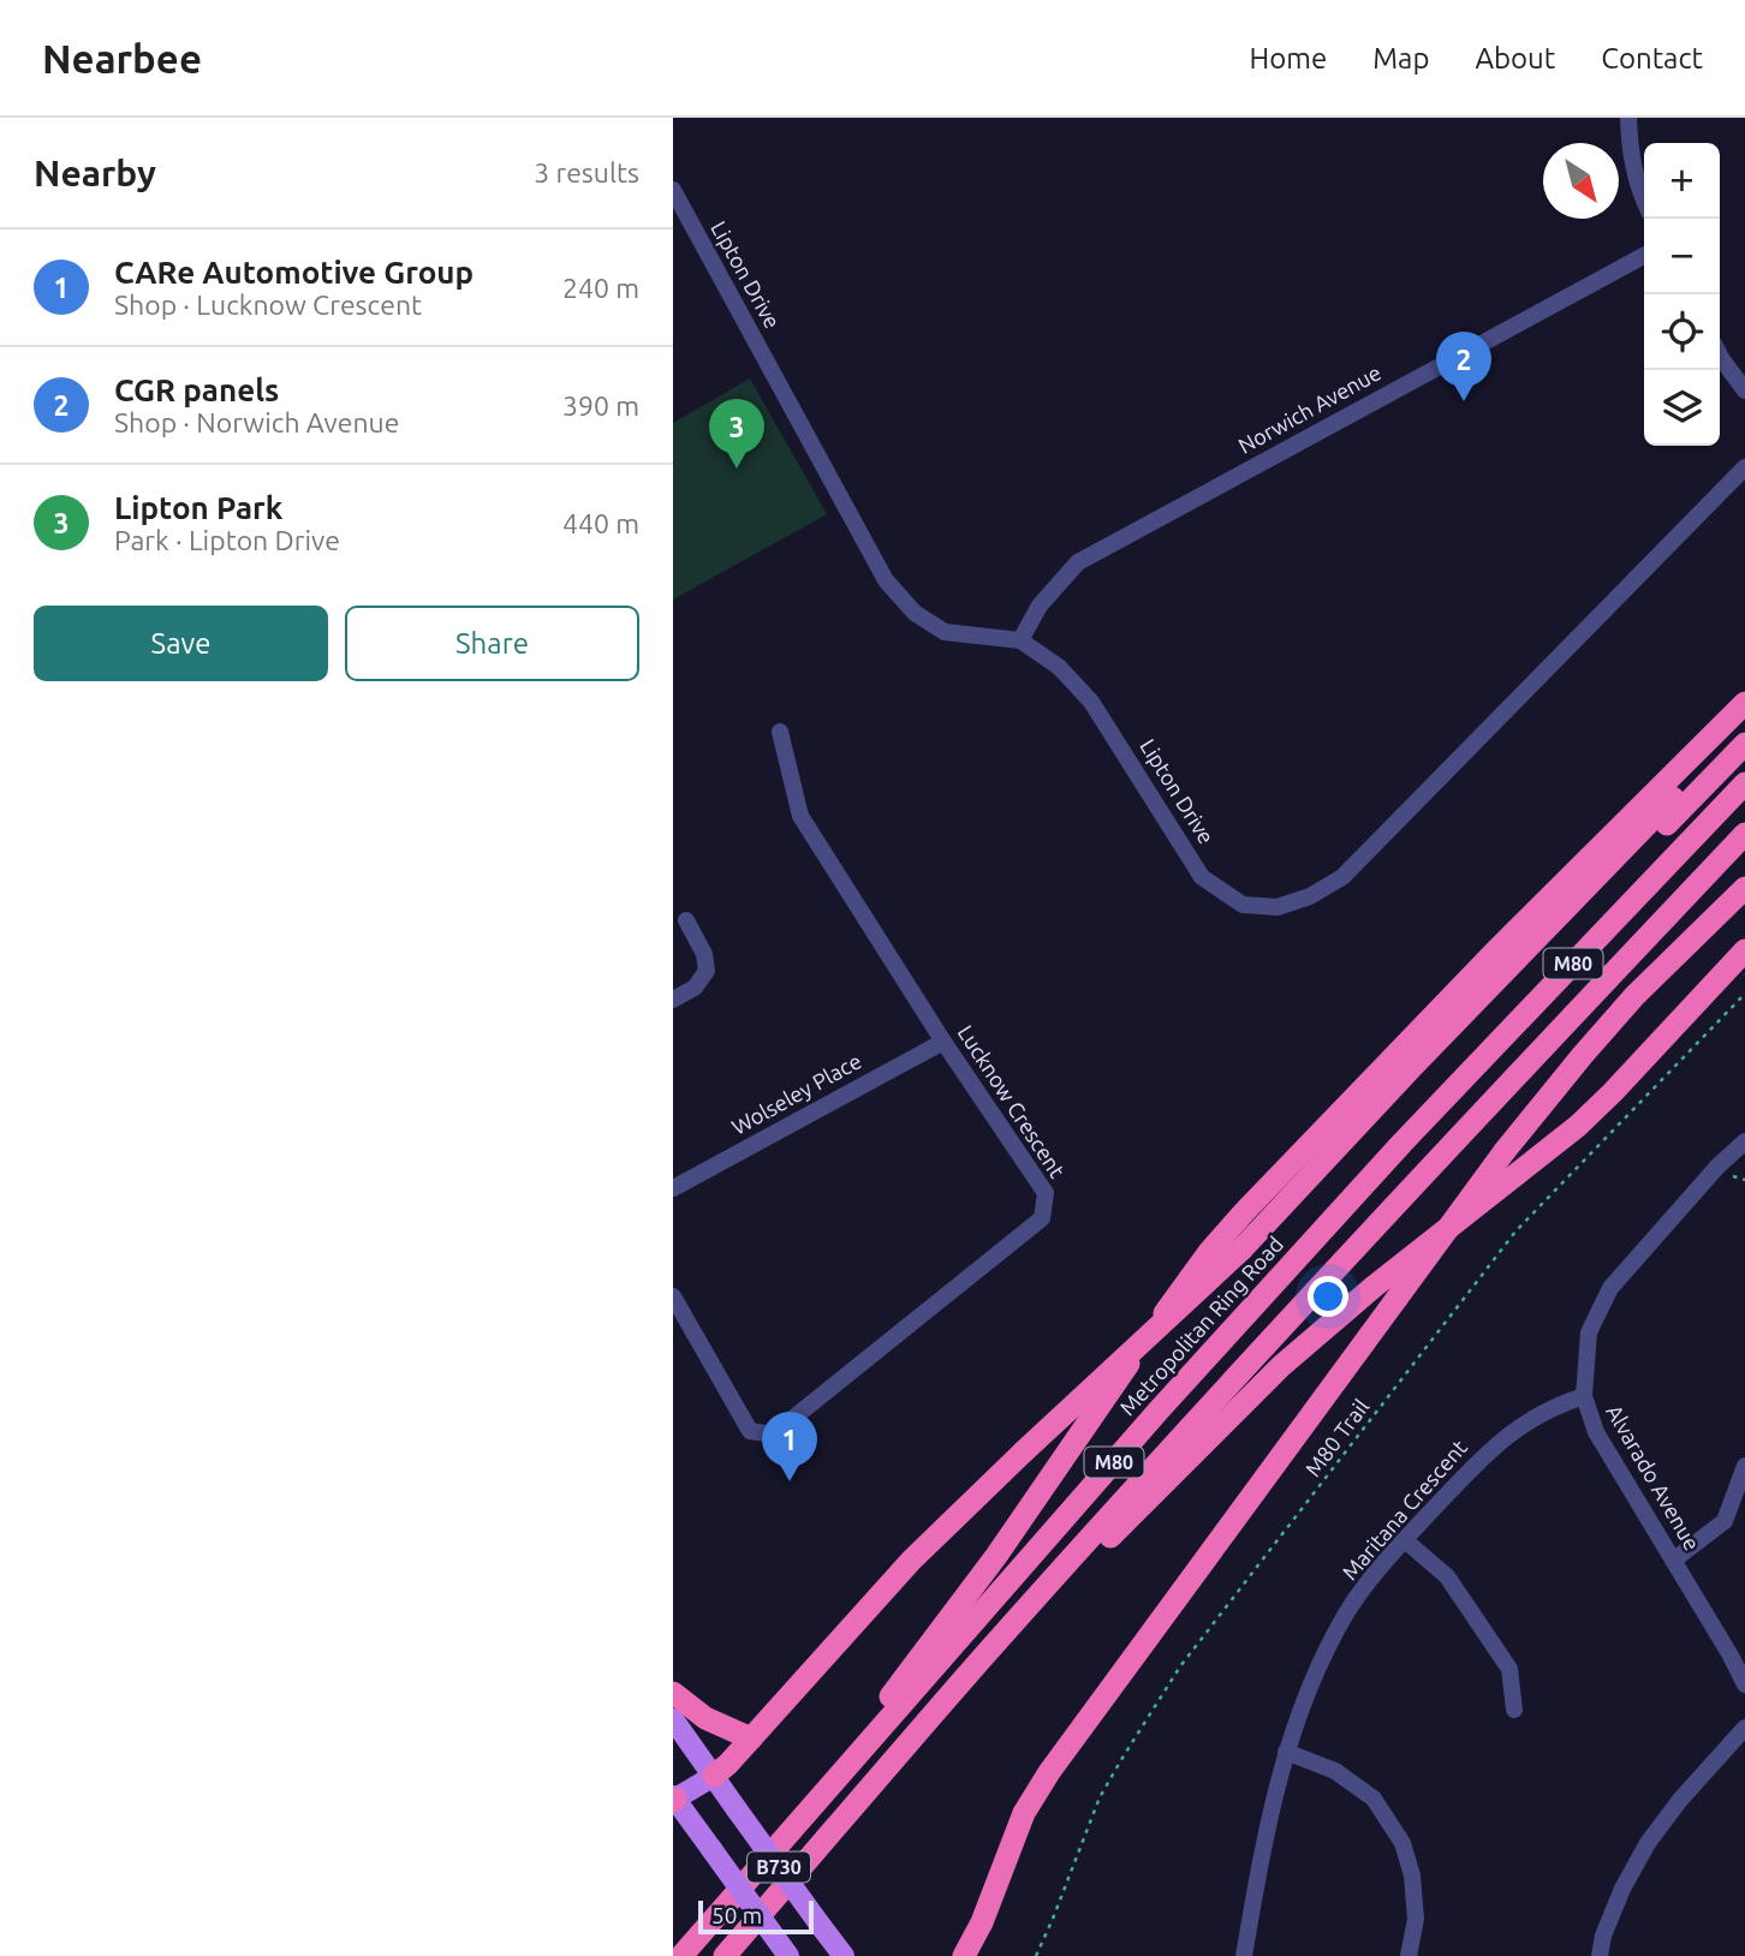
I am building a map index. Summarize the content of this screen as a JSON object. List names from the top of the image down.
{
  "streets": {
    "highway": ["M80", "Metropolitan Ring Road"],
    "main road": ["B730"],
    "street": [
      "Lipton Drive",
      "Norwich Avenue",
      "Wolseley Place",
      "Lucknow Crescent",
      "Alvarado Avenue",
      "Maritana Crescent"
    ],
    "path": ["M80 Trail"]
  },
  "crossings": [
    ["Lipton Drive", "Norwich Avenue"],
    ["Wolseley Place", "Lucknow Crescent"],
    ["Alvarado Avenue", "Maritana Crescent"]
  ],
  "scale_bar": "50 m",
  "north": "bottom right",
  "page": {
    "header": "Nearbee",
    "nav": [
      "Home",
      "Map",
      "About",
      "Contact"
    ],
    "heading": ["Nearby", "3 results"],
    "map_buttons": ["+", "−"],
    "list": [
      {
        "mark": "1",
        "name": "CARe Automotive Group",
        "note": "Shop · Lucknow Crescent",
        "value": "240 m"
      },
      {
        "mark": "2",
        "name": "CGR panels",
        "note": "Shop · Norwich Avenue",
        "value": "390 m"
      },
      {
        "mark": "3",
        "name": "Lipton Park",
        "note": "Park · Lipton Drive",
        "value": "440 m"
      }
    ],
    "pins": ["2", "3", "1"],
    "buttons": ["Save", "Share"],
    "scale": "50 m"
  }
}
